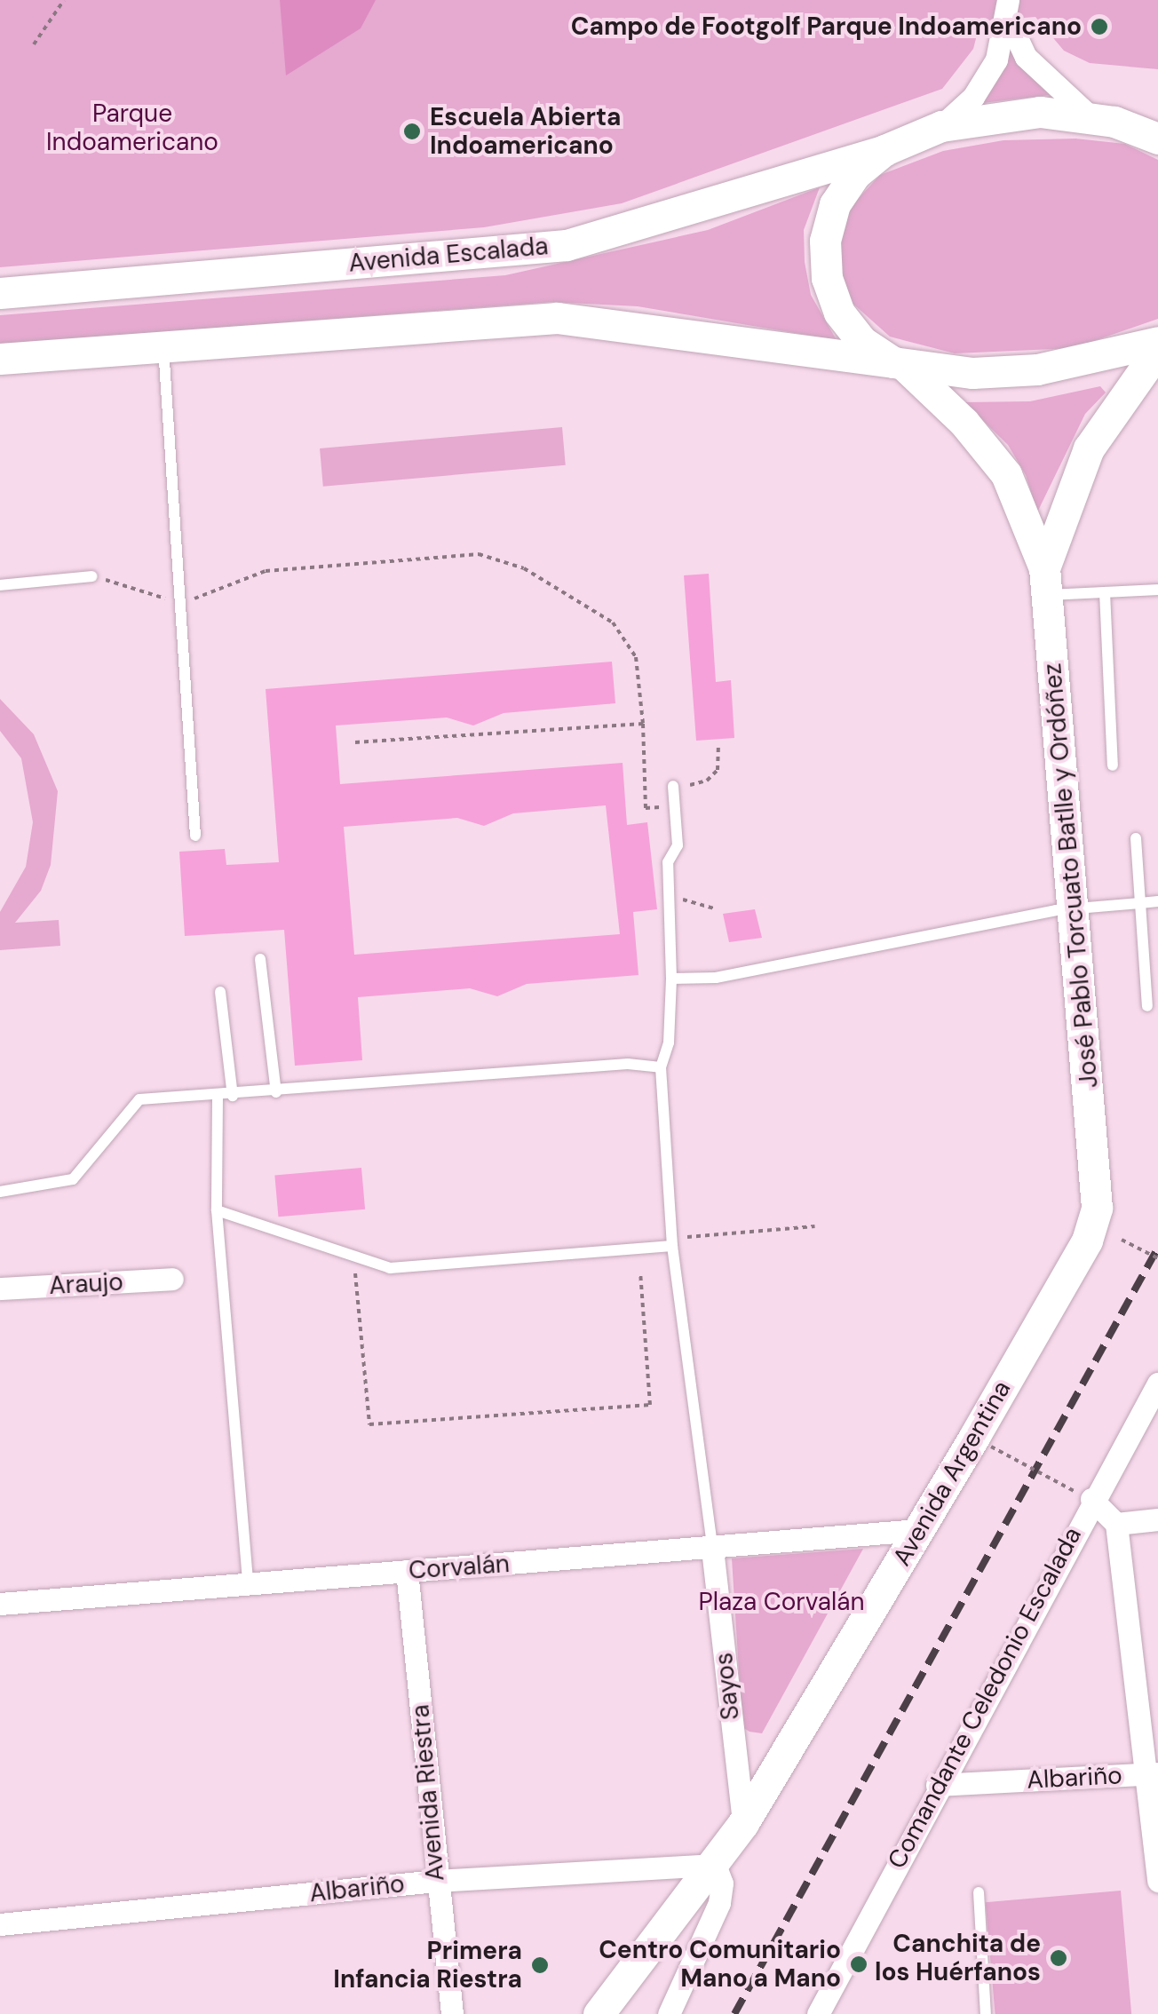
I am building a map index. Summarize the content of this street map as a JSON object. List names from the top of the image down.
{
  "streets": {
    "main road": ["Avenida Escalada", "José Pablo Torcuato Batlle y Ordóñez", "Avenida Argentina"],
    "street": [
      "Araujo",
      "Corvalán",
      "Sayos",
      "Comandante Celedonio Escalada",
      "Albariño",
      "Avenida Riestra"
    ]
  },
  "crossings": [
    ["Avenida Escalada", "José Pablo Torcuato Batlle y Ordóñez"],
    ["José Pablo Torcuato Batlle y Ordóñez", "Avenida Argentina"],
    ["Avenida Argentina", "Corvalán"],
    ["Avenida Argentina", "Sayos"],
    ["Avenida Argentina", "Albariño"],
    ["Corvalán", "Sayos"],
    ["Corvalán", "Avenida Riestra"],
    ["Comandante Celedonio Escalada", "Albariño"],
    ["Albariño", "Avenida Riestra"]
  ],
  "parks": ["Parque Indoamericano", "Plaza Corvalán"],
  "places": [
    "Campo de Footgolf Parque Indoamericano",
    "Escuela Abierta Indoamericano",
    "Canchita de los Huérfanos",
    "Centro Comunitario Mano a Mano",
    "Primera Infancia Riestra"
  ]
}
